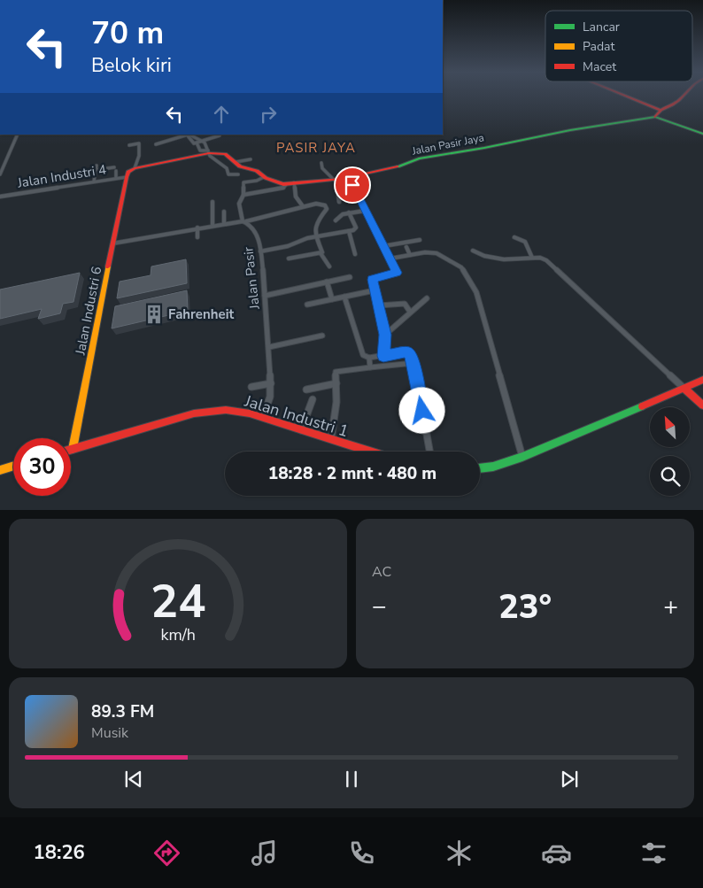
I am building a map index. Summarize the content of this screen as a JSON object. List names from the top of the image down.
{
  "streets": {
    "street": [
      "Jalan Pasir Jaya",
      "Jalan Industri 4",
      "Jalan Pasir",
      "Jalan Industri 6",
      "Jalan Industri 1"
    ]
  },
  "crossings": [
    ["Jalan Industri 4", "Jalan Industri 6"],
    ["Jalan Pasir", "Jalan Industri 1"],
    ["Jalan Industri 6", "Jalan Industri 1"]
  ],
  "districts": ["PASIR JAYA"],
  "places": {
    "building": ["Fahrenheit"]
  },
  "legend": ["Lancar", "Padat", "Macet"],
  "north": "top left",
  "page": {
    "turn": ["70 m", "Belok kiri"],
    "limit": "30",
    "trip": "18:28 · 2 mnt · 480 m",
    "tile": "AC",
    "heat": ["−", "23°", "+"],
    "song": ["89.3 FM", "Musik"],
    "tabs": "18:26",
    "gauge": ["24", "km/h"]
  }
}
